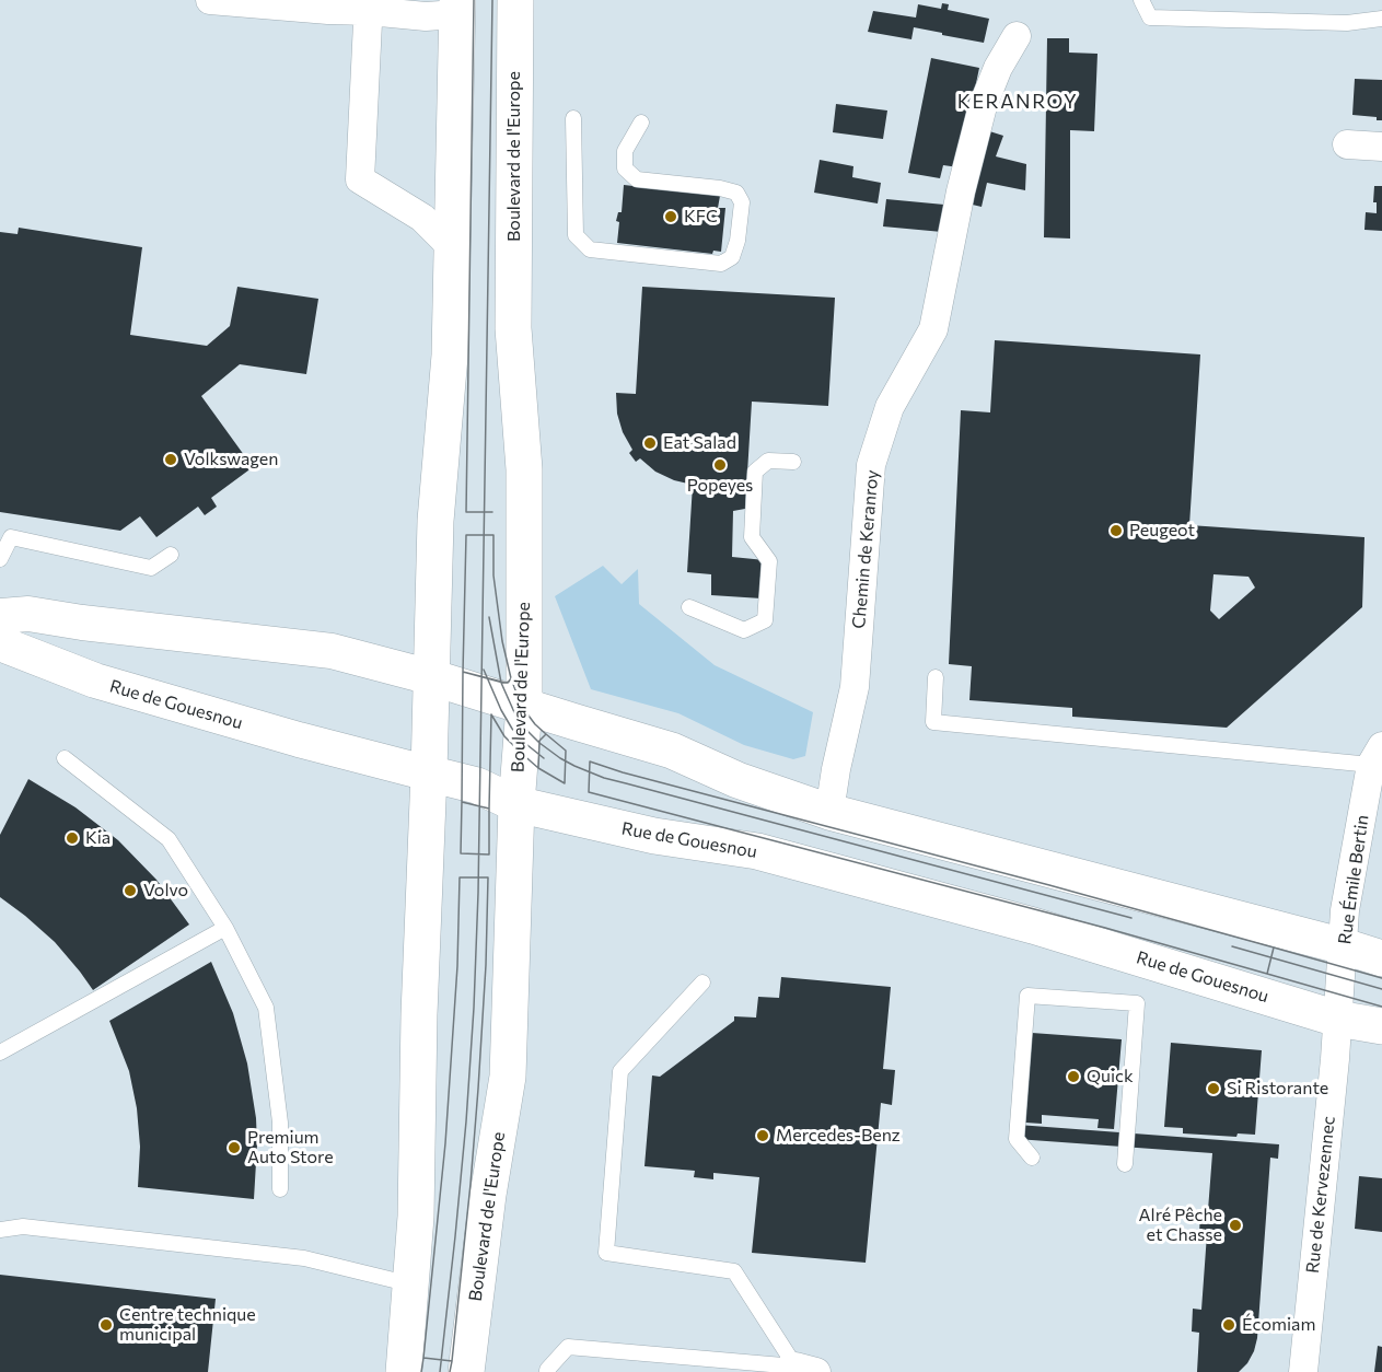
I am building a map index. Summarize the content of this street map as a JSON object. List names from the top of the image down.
{
  "streets": {
    "main road": ["Boulevard de l'Europe", "Rue de Gouesnou"],
    "street": ["Chemin de Keranroy", "Rue Émile Bertin", "Rue de Kervezennec"]
  },
  "crossings": [
    ["Boulevard de l'Europe", "Rue de Gouesnou"],
    ["Rue de Gouesnou", "Rue de Kervezennec"],
    ["Rue Émile Bertin", "Rue de Kervezennec"]
  ],
  "districts": ["KERANROY"],
  "places": [
    "KFC",
    "Eat Salad",
    "Volkswagen",
    "Popeyes",
    "Peugeot",
    "Kia",
    "Volvo",
    "Quick",
    "Si Ristorante",
    "Mercedes-Benz",
    "Premium Auto Store",
    "Alré Pêche et Chasse",
    "Centre technique municipal",
    "Écomiam"
  ]
}
